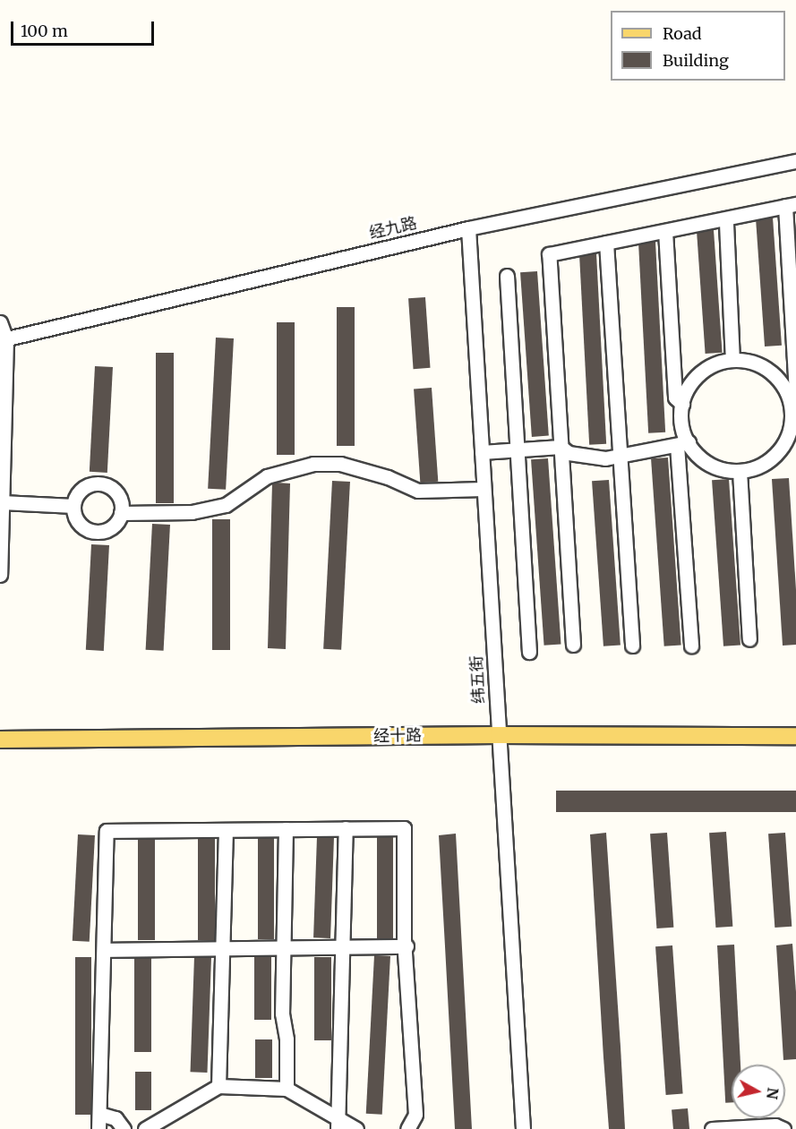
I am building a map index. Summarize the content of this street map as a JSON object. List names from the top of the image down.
{
  "streets": {
    "main road": ["经十路"],
    "street": ["经九路", "纬五街"]
  },
  "crossings": [
    ["经九路", "纬五街"],
    ["纬五街", "经十路"]
  ],
  "legend": ["Road", "Building"],
  "scale_bar": "100 m",
  "north": "right"
}
